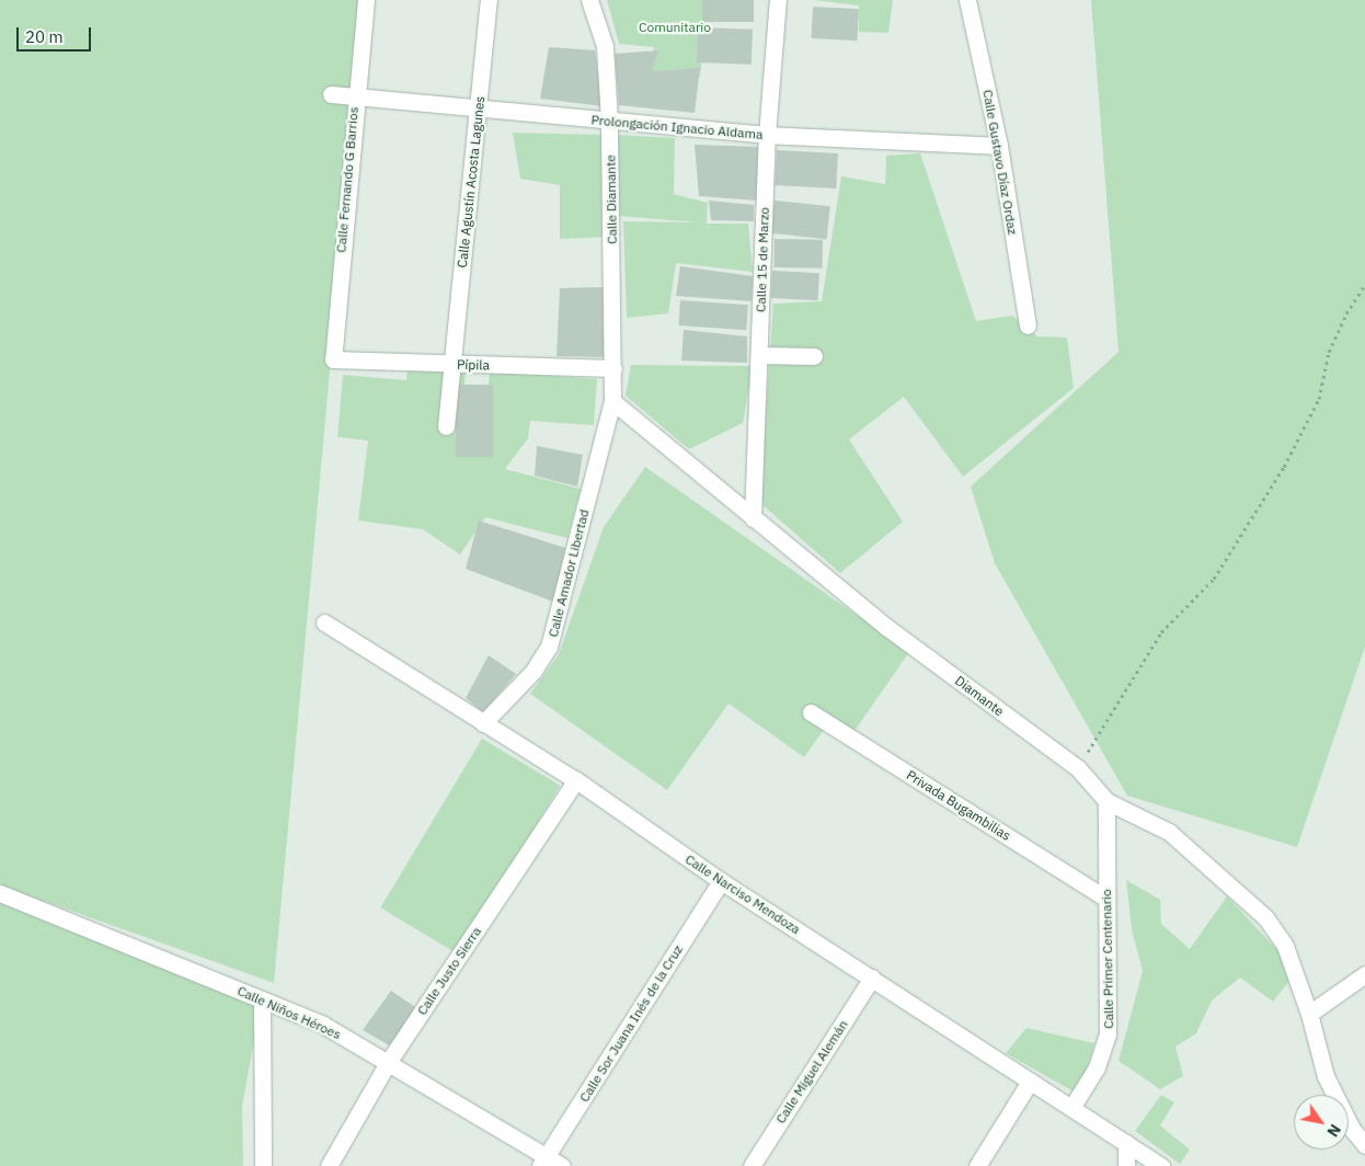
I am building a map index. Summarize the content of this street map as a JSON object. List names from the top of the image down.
{
  "streets": {
    "street": [
      "Prolongación Ignacio Aldama",
      "Calle Gustavo Díaz Ordaz",
      "Calle Fernando G Barrios",
      "Calle Agustín Acosta Lagunes",
      "Calle Diamante",
      "Calle 15 de Marzo",
      "Pípila",
      "Calle Amador Libertad",
      "Diamante",
      "Privada Bugambilias",
      "Calle Narciso Mendoza",
      "Calle Primer Centenario",
      "Calle Justo Sierra",
      "Calle Niños Héroes",
      "Calle Sor Juana Inés de la Cruz",
      "Calle Miguel Alemán"
    ]
  },
  "crossings": [
    ["Prolongación Ignacio Aldama", "Calle Gustavo Díaz Ordaz"],
    ["Prolongación Ignacio Aldama", "Calle Fernando G Barrios"],
    ["Prolongación Ignacio Aldama", "Calle Agustín Acosta Lagunes"],
    ["Prolongación Ignacio Aldama", "Calle Diamante"],
    ["Prolongación Ignacio Aldama", "Calle 15 de Marzo"],
    ["Calle Fernando G Barrios", "Pípila"],
    ["Calle Agustín Acosta Lagunes", "Pípila"],
    ["Calle Diamante", "Pípila"],
    ["Calle Diamante", "Calle Amador Libertad"],
    ["Calle Diamante", "Diamante"],
    ["Calle 15 de Marzo", "Diamante"],
    ["Calle Amador Libertad", "Diamante"],
    ["Calle Amador Libertad", "Calle Narciso Mendoza"],
    ["Diamante", "Calle Primer Centenario"],
    ["Privada Bugambilias", "Calle Primer Centenario"],
    ["Calle Narciso Mendoza", "Calle Primer Centenario"],
    ["Calle Narciso Mendoza", "Calle Justo Sierra"],
    ["Calle Narciso Mendoza", "Calle Sor Juana Inés de la Cruz"],
    ["Calle Narciso Mendoza", "Calle Miguel Alemán"],
    ["Calle Justo Sierra", "Calle Niños Héroes"],
    ["Calle Niños Héroes", "Calle Sor Juana Inés de la Cruz"]
  ],
  "parks": ["Comunitario"],
  "scale_bar": "20 m",
  "north": "bottom right"
}
